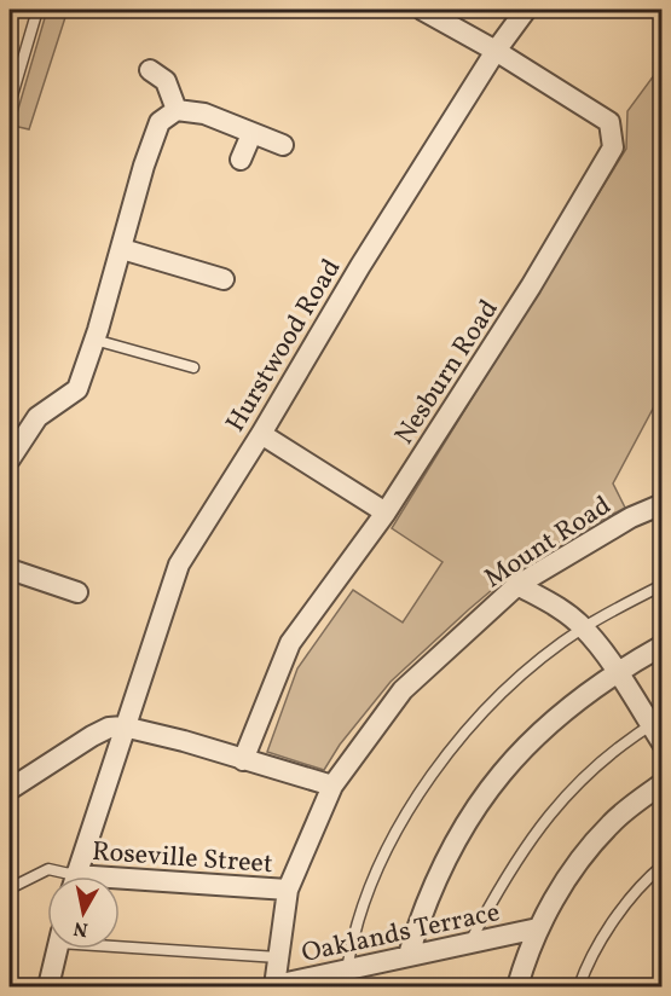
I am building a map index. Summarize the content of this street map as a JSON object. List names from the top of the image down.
{
  "streets": {
    "street": [
      "Hurstwood Road",
      "Nesburn Road",
      "Mount Road",
      "Roseville Street",
      "Oaklands Terrace"
    ]
  },
  "crossings": [
    ["Hurstwood Road", "Nesburn Road"],
    ["Mount Road", "Roseville Street"],
    ["Mount Road", "Oaklands Terrace"]
  ],
  "north": "bottom"
}
